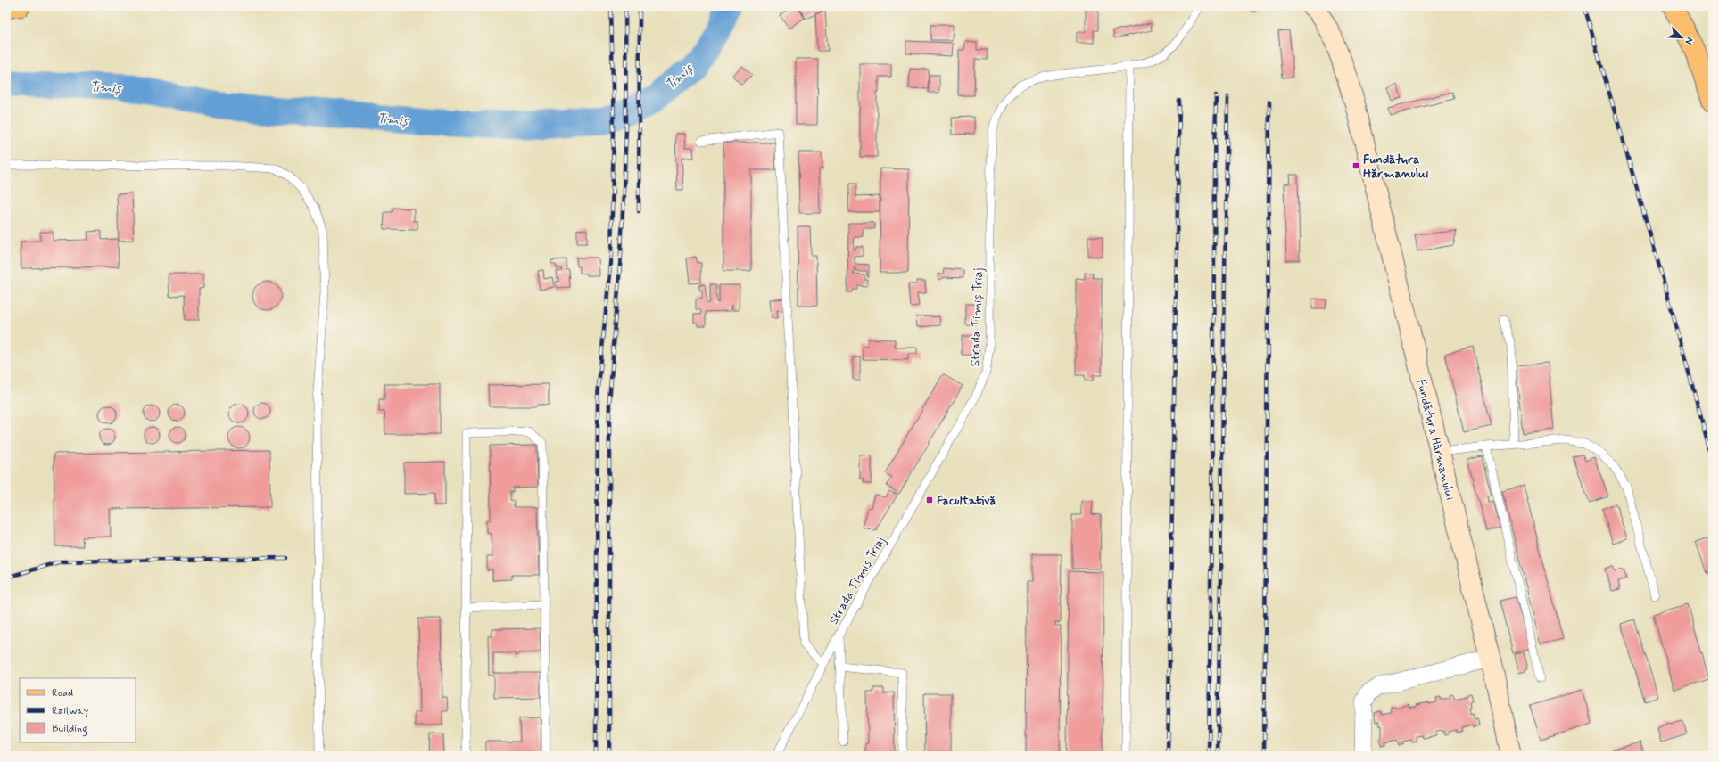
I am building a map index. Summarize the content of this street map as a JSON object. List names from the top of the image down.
{
  "streets": {
    "main road": ["Fundătura Hărmanului"],
    "lane": ["Strada Timiș Triaj"]
  },
  "water": ["Timiș"],
  "places": {
    "transit": ["Fundătura Hărmanului", "Facultativă"]
  },
  "legend": ["Road", "Railway", "Building"],
  "north": "bottom right"
}
